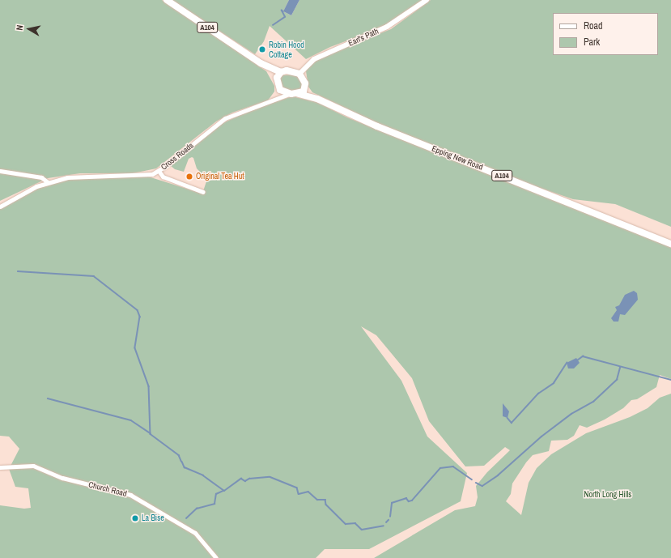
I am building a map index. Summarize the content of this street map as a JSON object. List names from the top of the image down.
{
  "streets": {
    "main road": ["A104", "Epping New Road"],
    "street": ["Earl's Path", "Cross Roads", "Church Road"]
  },
  "crossings": [
    ["A104", "Earl's Path"],
    ["A104", "Cross Roads"],
    ["A104", "Epping New Road"],
    ["Earl's Path", "Cross Roads"],
    ["Earl's Path", "Epping New Road"],
    ["Cross Roads", "Epping New Road"]
  ],
  "parks": ["North Long Hills"],
  "places": ["Robin Hood Cottage", "Original Tea Hut", "La Bise"],
  "legend": ["Road", "Park"],
  "north": "left"
}
